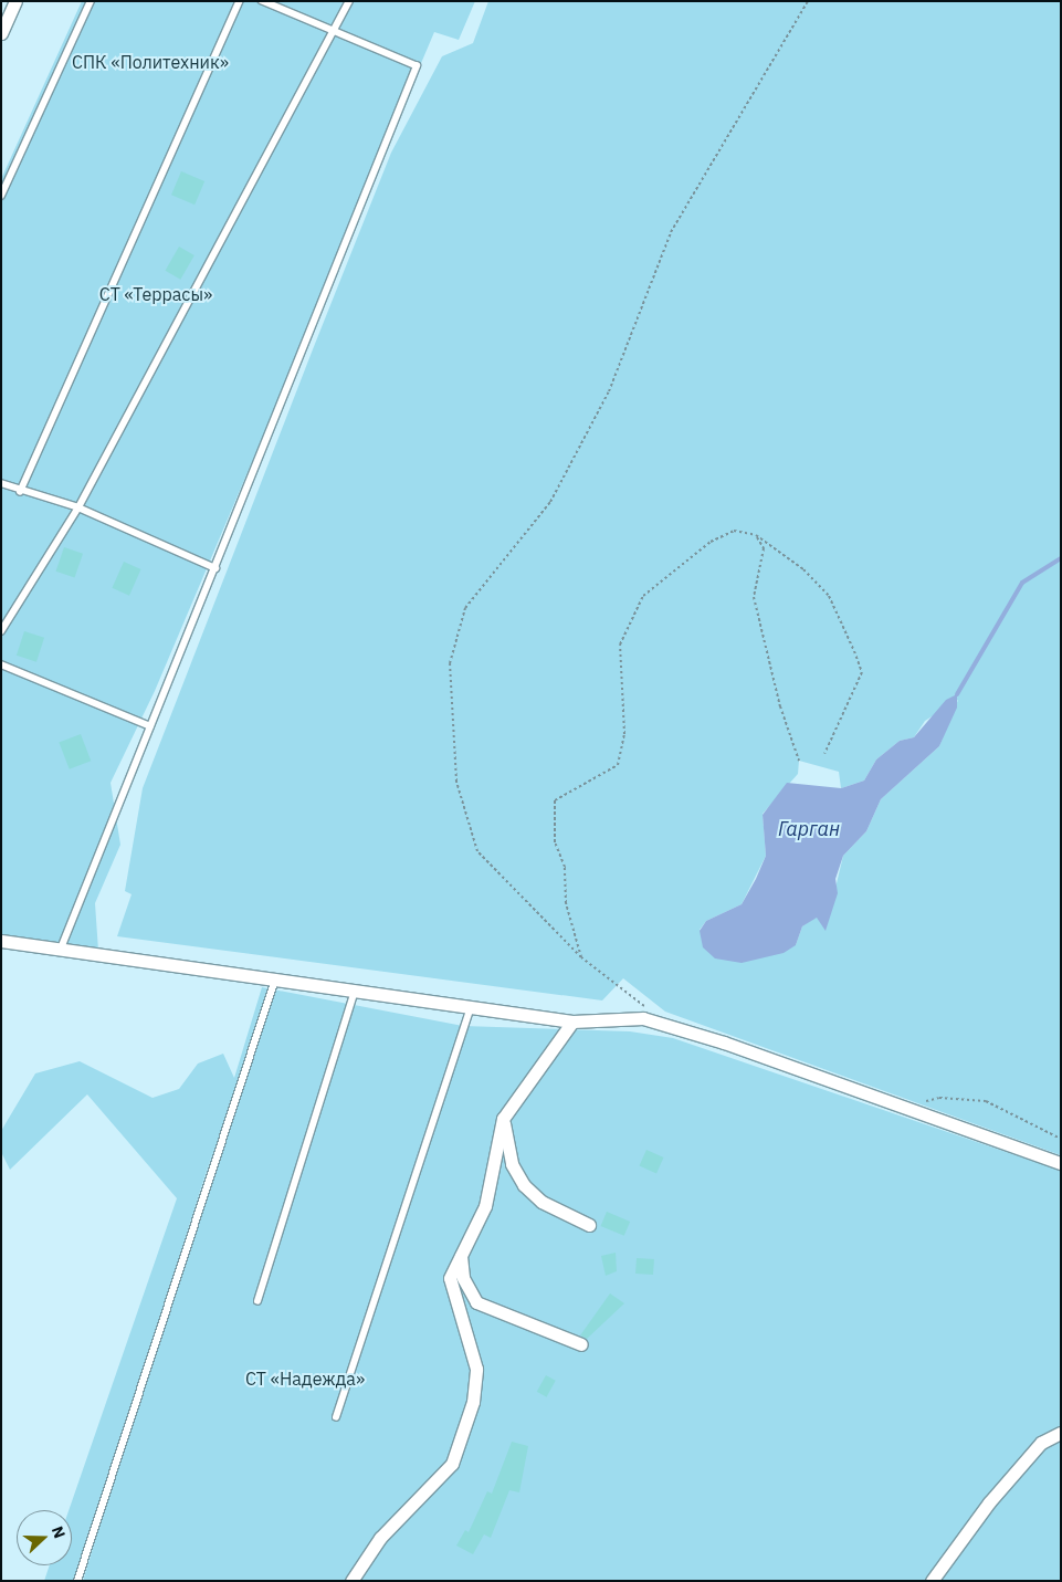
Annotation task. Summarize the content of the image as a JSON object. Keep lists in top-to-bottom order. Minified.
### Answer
{"water":["Гарган"],"parks":["СПК «Политехник»","СТ «Террасы»","СТ «Надежда»"],"north":"right"}
